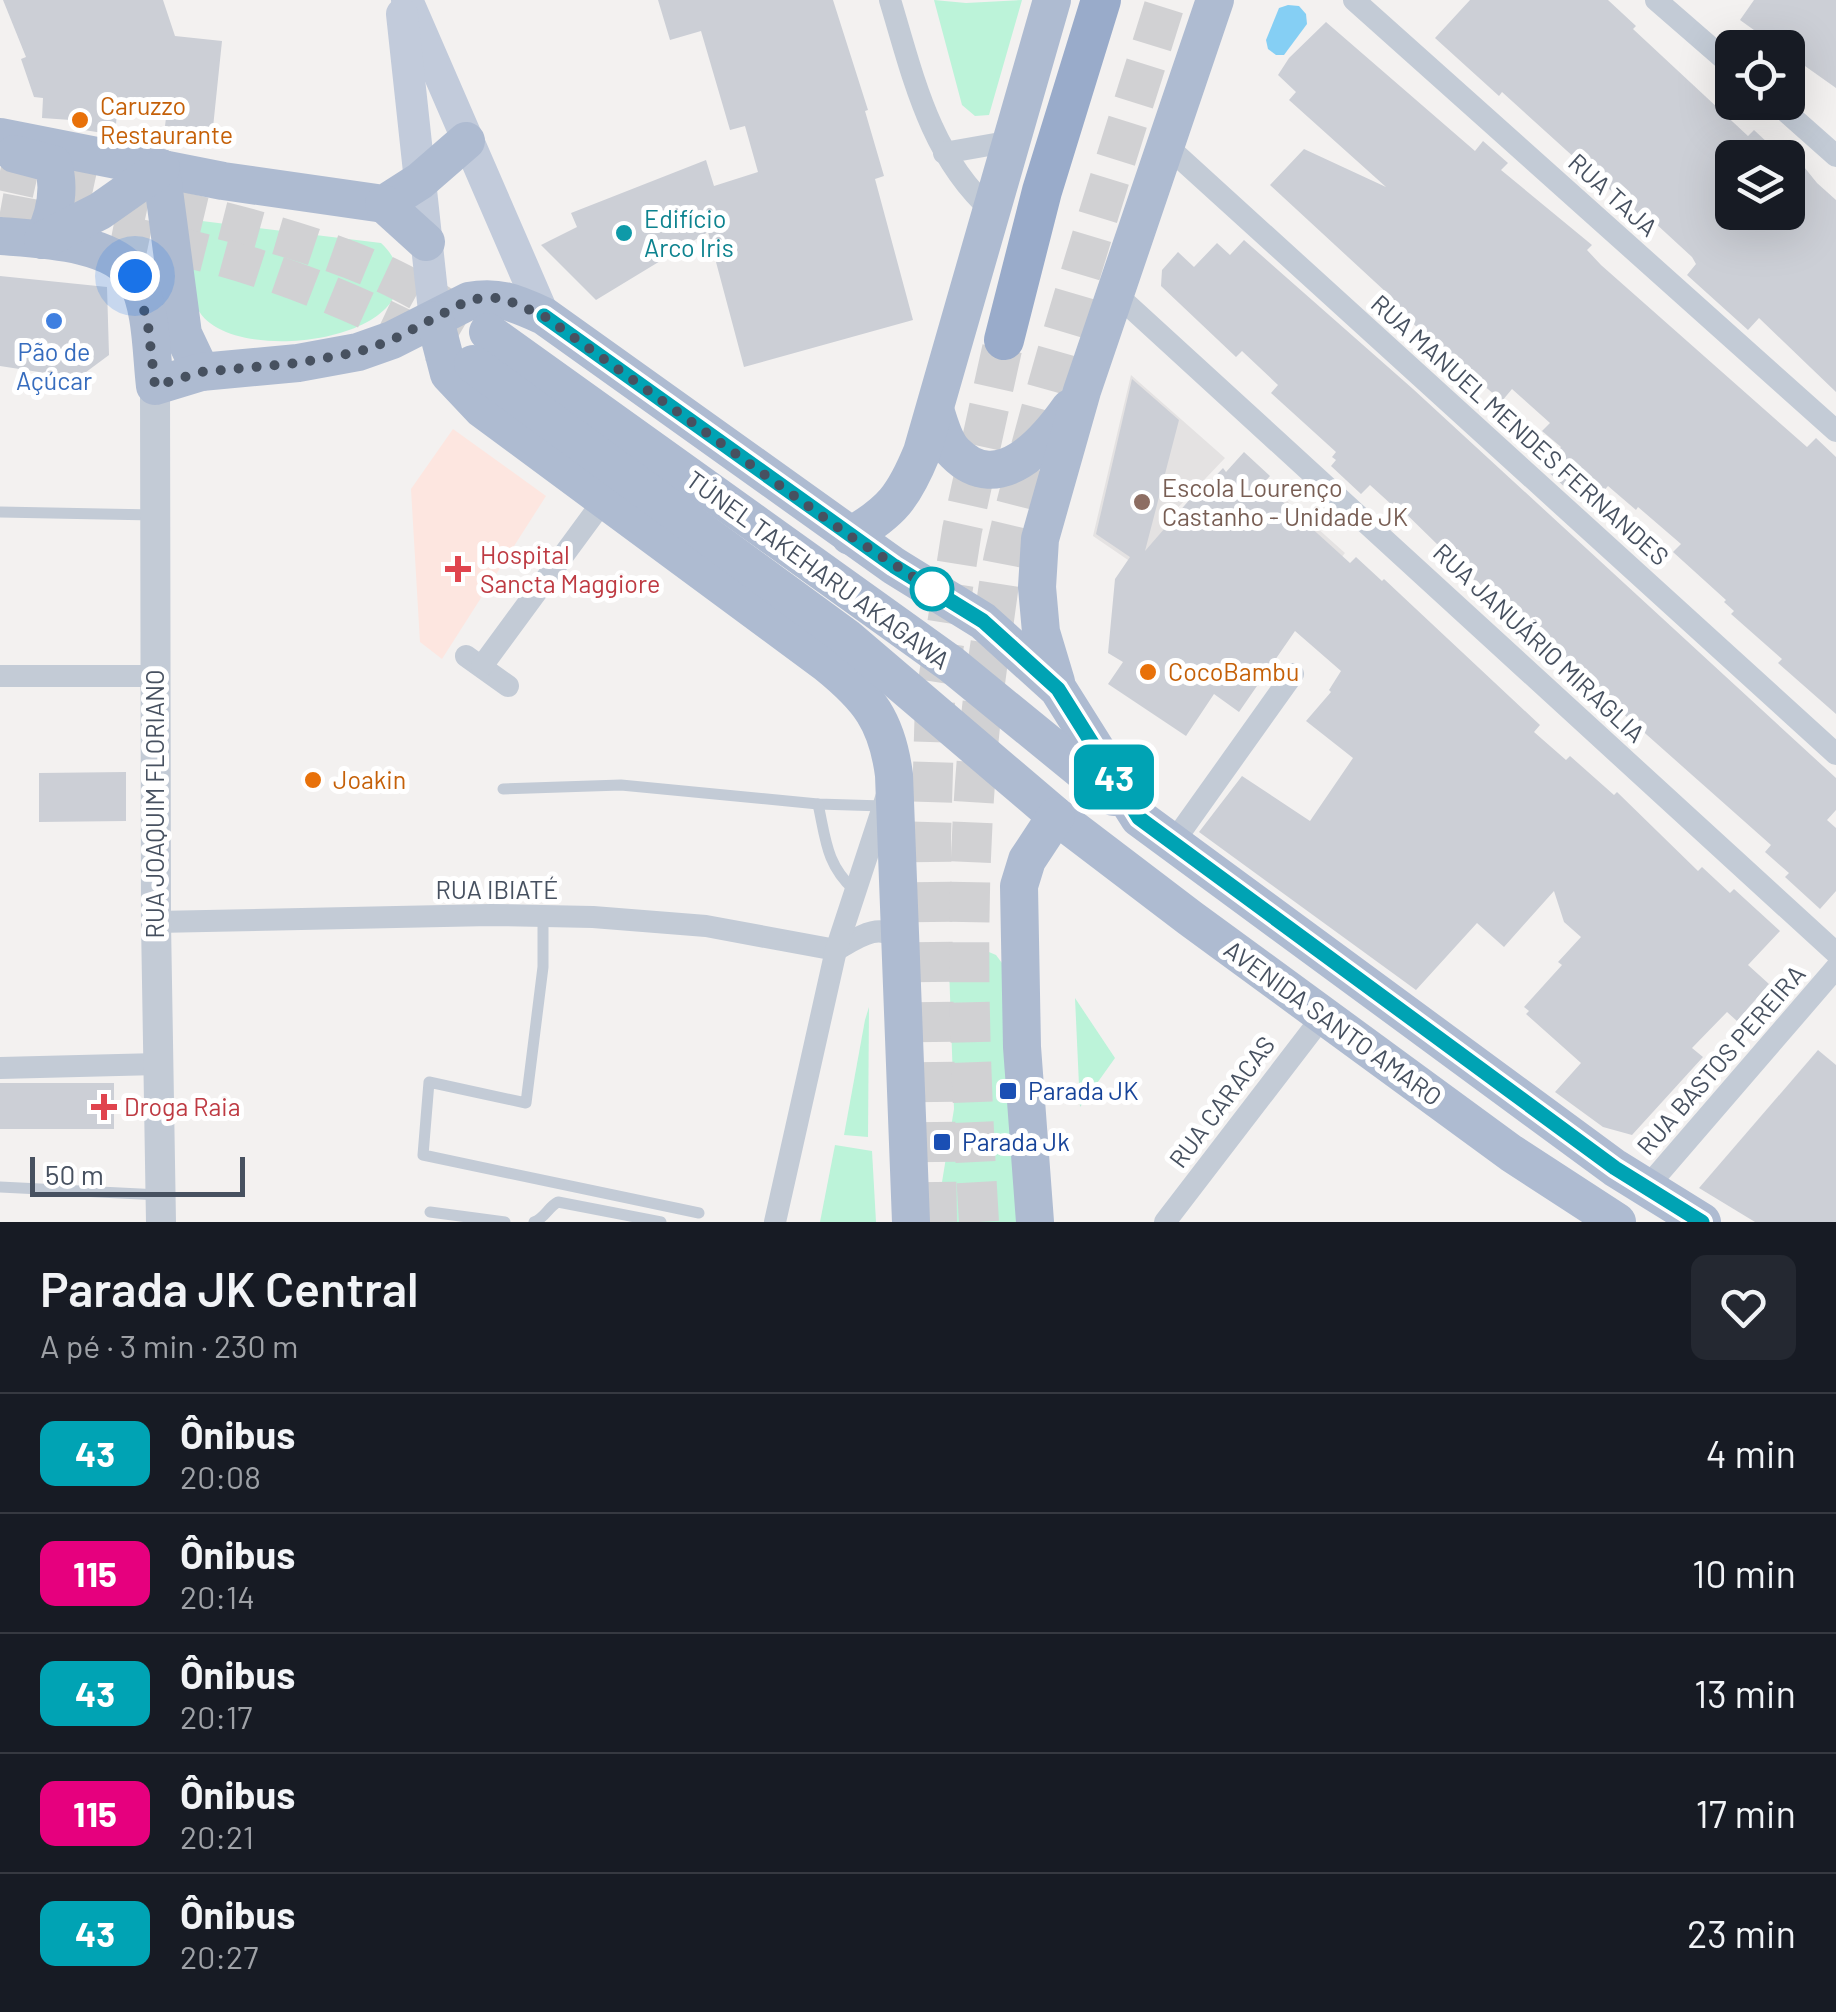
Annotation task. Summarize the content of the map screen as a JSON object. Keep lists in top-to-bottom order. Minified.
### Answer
{"streets":{"main road":["TÚNEL TAKEHARU AKAGAWA","AVENIDA SANTO AMARO"],"street":["RUA TAJA","RUA MANUEL MENDES FERNANDES","RUA JANUÁRIO MIRAGLIA","RUA JOAQUIM FLORIANO","RUA IBIATÉ","RUA BASTOS PEREIRA","RUA CARACAS"]},"crossings":[["TÚNEL TAKEHARU AKAGAWA","AVENIDA SANTO AMARO"],["RUA JOAQUIM FLORIANO","RUA IBIATÉ"],["RUA JOAQUIM FLORIANO","AVENIDA SANTO AMARO"],["AVENIDA SANTO AMARO","RUA BASTOS PEREIRA"],["AVENIDA SANTO AMARO","RUA CARACAS"]],"places":{"other":["Caruzzo Restaurante","Edifício Arco Iris","Pão de Açúcar","Escola Lourenço Castanho - Unidade JK","CocoBambu","Joakin"],"health":["Hospital Sancta Maggiore","Droga Raia"],"transit":["Parada JK","Parada Jk"]},"lines":["bus line 43"],"scale_bar":"50 m","page":{"on_map":"43","scale":"50 m","heading":["Parada JK Central","A pé · 3 min · 230 m"],"list":[{"mark":"43","name":"Ônibus","note":"20:08","value":"4 min"},{"mark":"115","name":"Ônibus","note":"20:14","value":"10 min"},{"mark":"43","name":"Ônibus","note":"20:17","value":"13 min"},{"mark":"115","name":"Ônibus","note":"20:21","value":"17 min"},{"mark":"43","name":"Ônibus","note":"20:27","value":"23 min"}]}}
